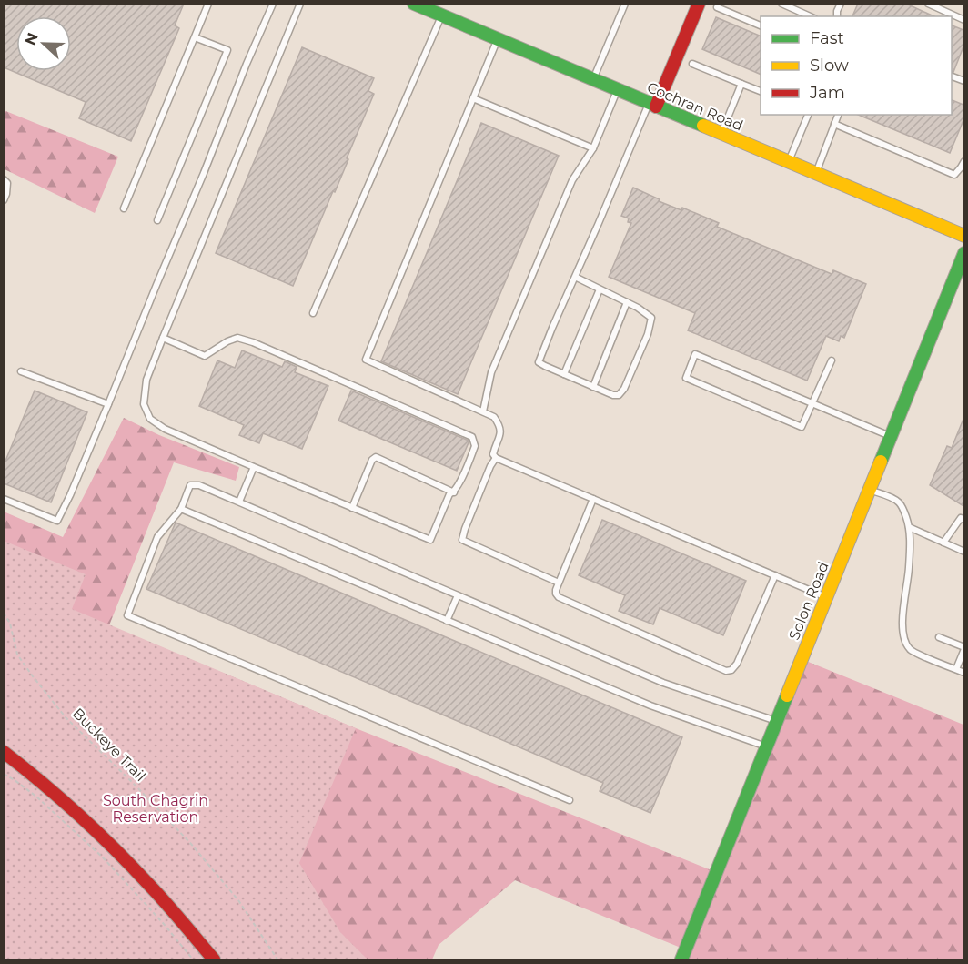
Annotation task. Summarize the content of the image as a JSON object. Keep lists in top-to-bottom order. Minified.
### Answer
{"streets":{"street":["Cochran Road","Solon Road"],"path":["Buckeye Trail"]},"parks":["South Chagrin Reservation"],"legend":["Fast","Slow","Jam"],"north":"left"}
